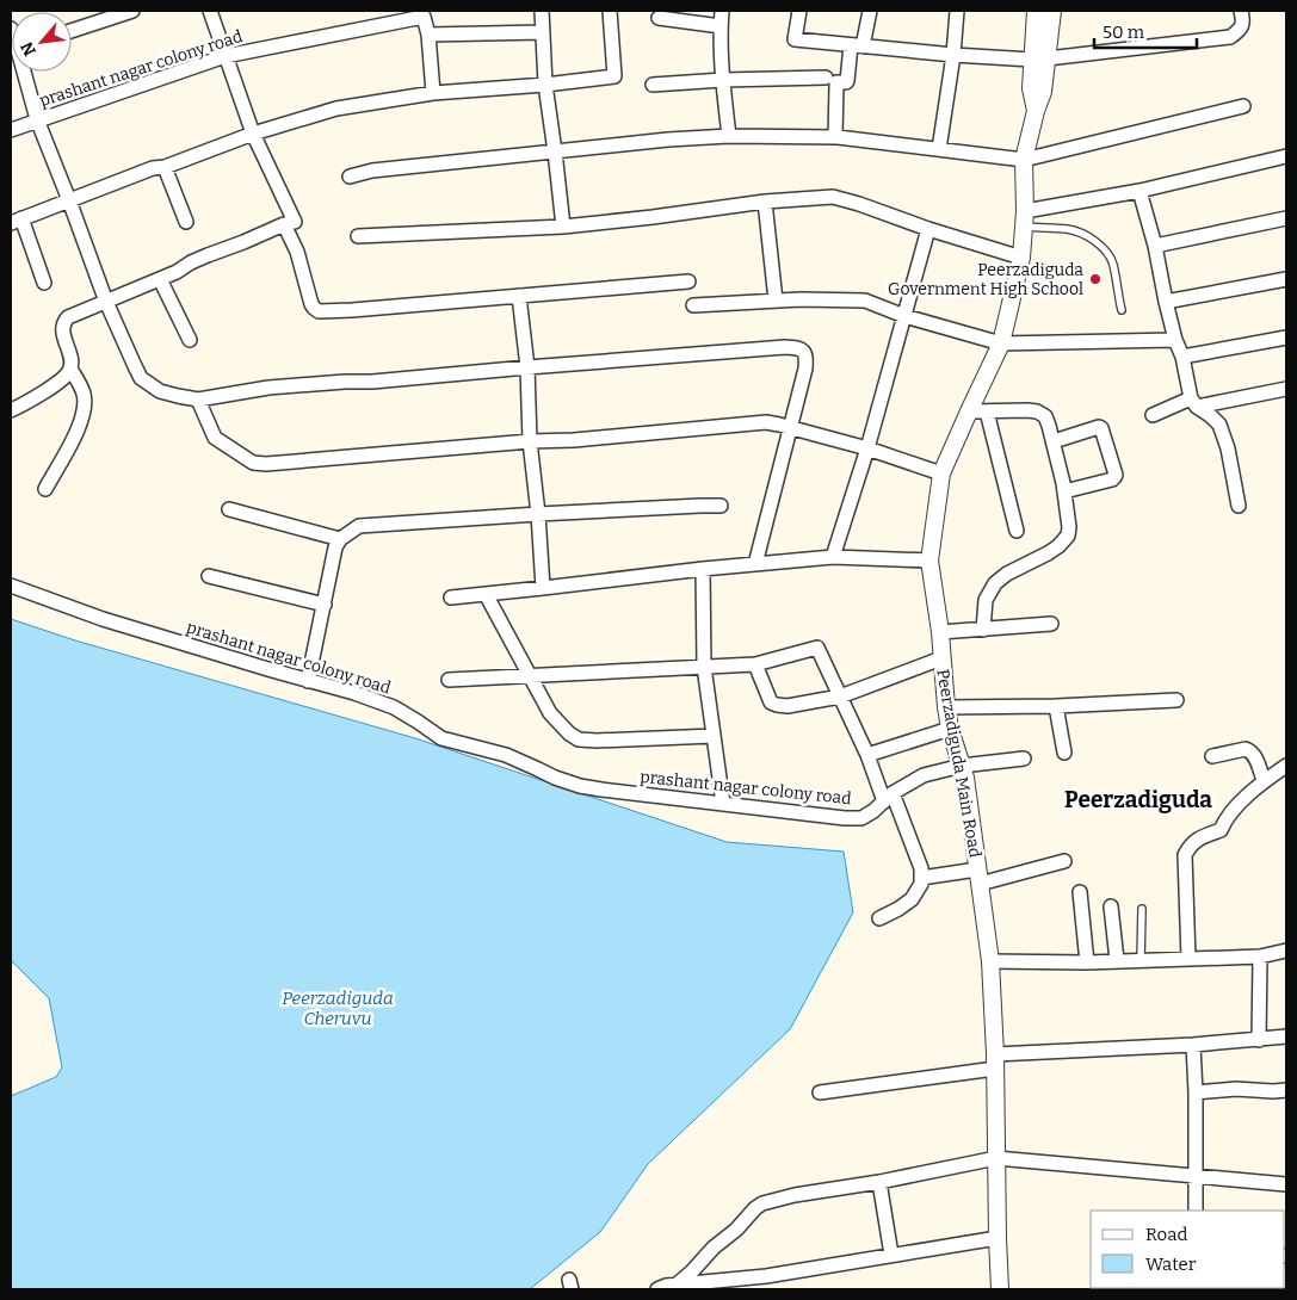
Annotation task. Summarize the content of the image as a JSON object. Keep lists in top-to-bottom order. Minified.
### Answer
{"streets":{"street":["prashant nagar colony road","Peerzadiguda Main Road"]},"crossings":[["prashant nagar colony road","Peerzadiguda Main Road"]],"districts":["Peerzadiguda"],"water":["Peerzadiguda Cheruvu"],"places":["Peerzadiguda Government High School"],"legend":["Road","Water"],"scale_bar":"50 m","north":"bottom left"}
